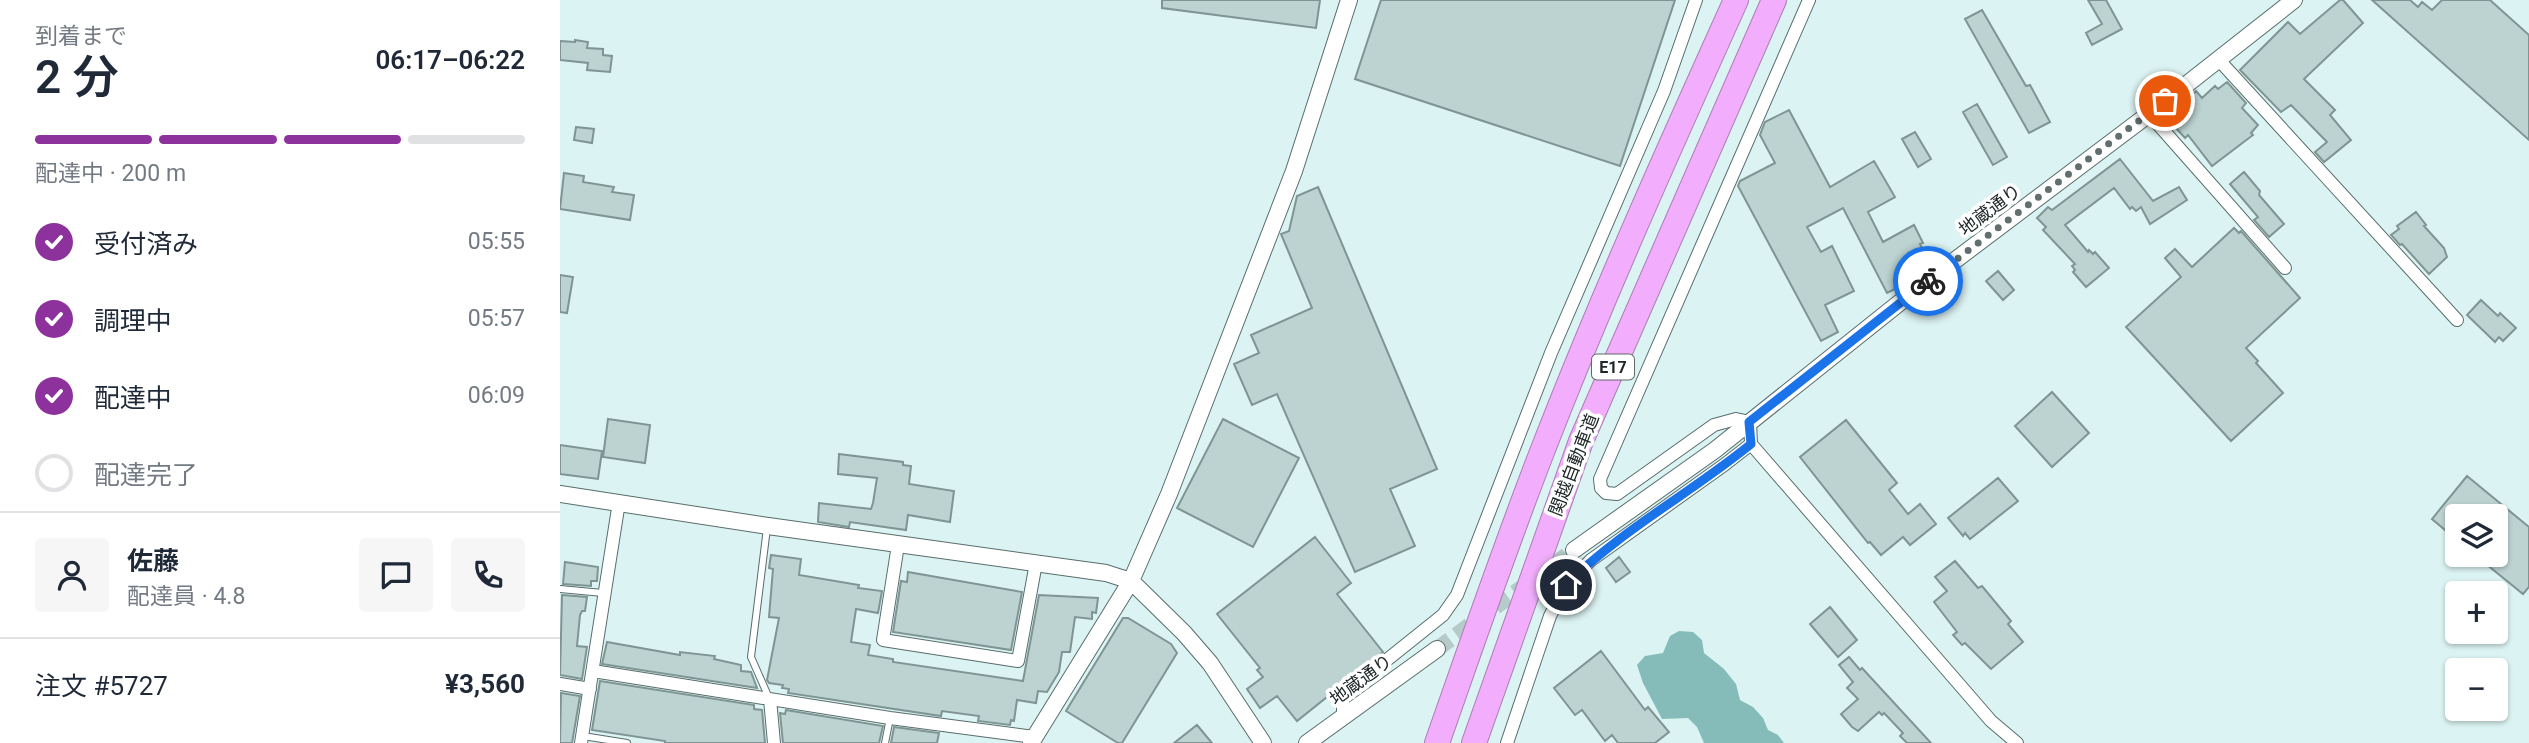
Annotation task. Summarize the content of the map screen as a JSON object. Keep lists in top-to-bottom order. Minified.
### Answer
{"streets":{"highway":["E17","関越自動車道"],"street":["地蔵通り"]},"page":{"heading":["2 分","到着まで","06:17–06:22"],"panel":["佐藤","配達員 · 4.8","注文 #5727","¥3,560"],"bar":"配達中 · 200 m","list":[["受付済み","05:55"],["調理中","05:57"],["配達中","06:09"],"配達完了"],"map_buttons":["+","−"]}}
